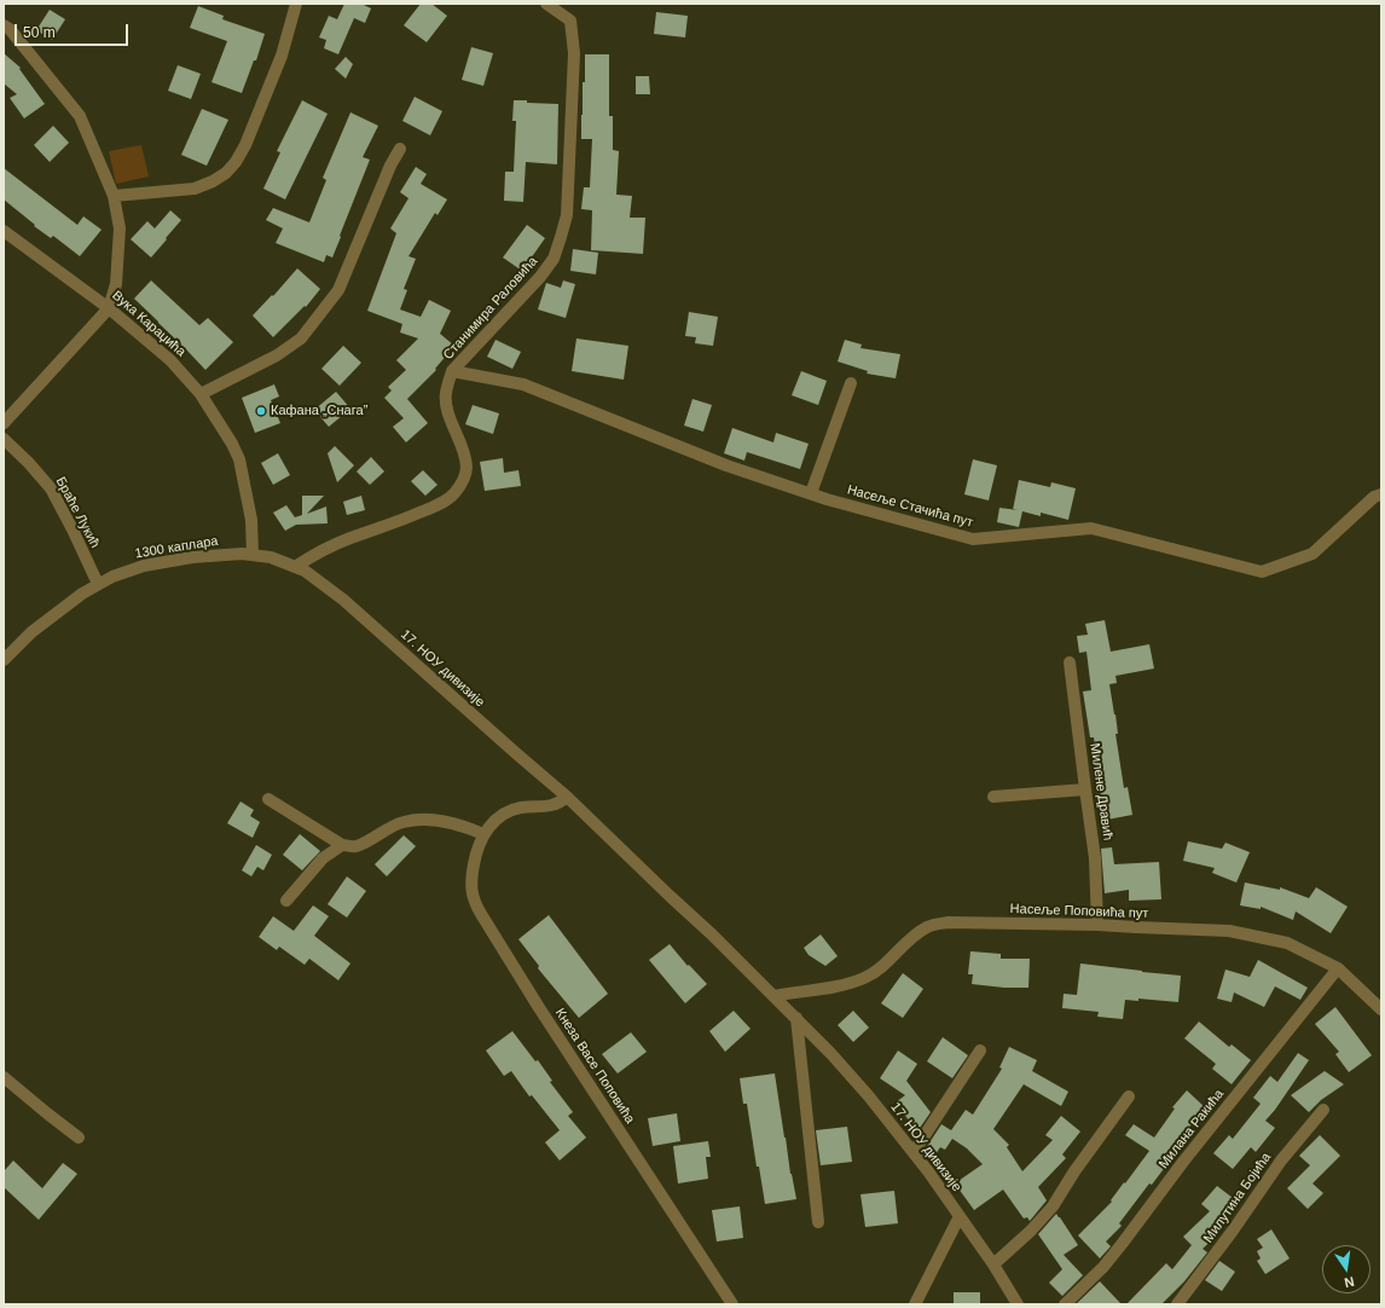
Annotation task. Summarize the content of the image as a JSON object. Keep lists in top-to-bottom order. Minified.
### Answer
{"streets":{"street":["Станимира Раловића","Вука Караџића","Насеље Стачића пут","Браће Лукић","1300 каплара","17. НОУ дивизије","Милене Дравић","Насеље Поповића пут","Кнеза Васе Поповића","Милана Ракића","Милутина Бојића"]},"crossings":[["Станимира Раловића","Насеље Стачића пут"],["Станимира Раловића","1300 каплара"],["Станимира Раловића","17. НОУ дивизије"],["Вука Караџића","1300 каплара"],["Браће Лукић","1300 каплара"],["1300 каплара","17. НОУ дивизије"],["17. НОУ дивизије","Насеље Поповића пут"],["Милене Дравић","Насеље Поповића пут"],["Насеље Поповића пут","Милана Ракића"]],"places":["Кафана „Снага”"],"scale_bar":"50 m","north":"bottom"}
